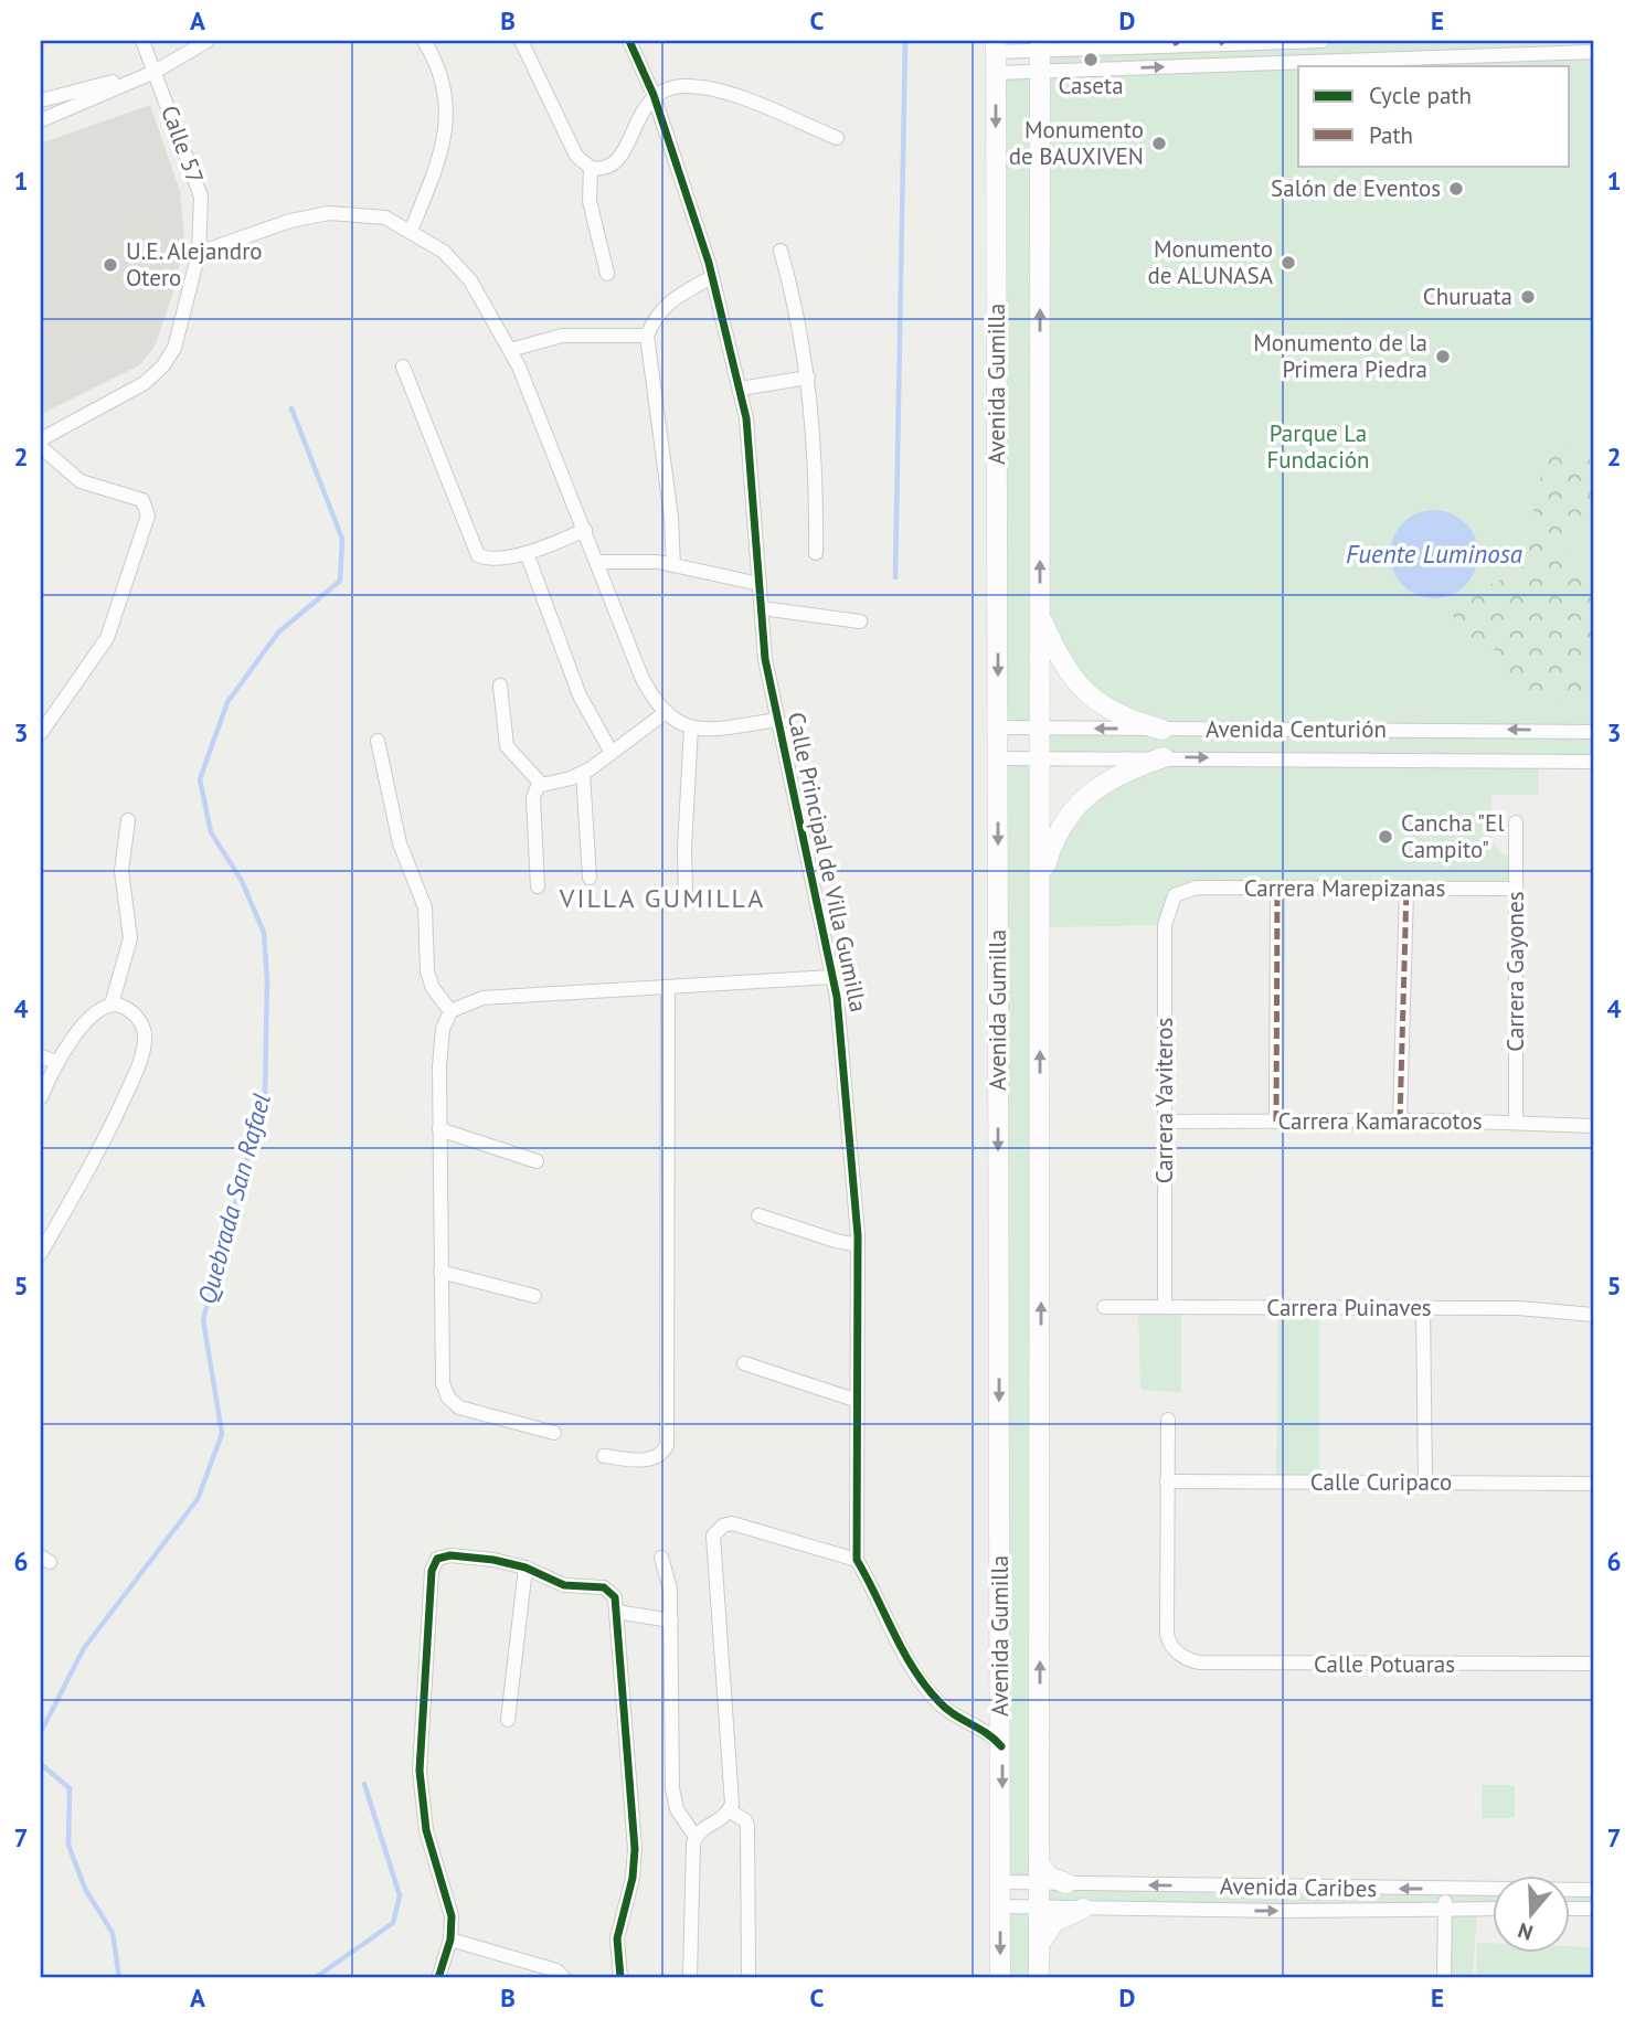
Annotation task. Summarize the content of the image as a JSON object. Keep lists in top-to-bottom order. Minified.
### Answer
{"streets":{"main road":["Avenida Gumilla"],"street":["Calle 57","Avenida Centurión","Calle Principal de Villa Gumilla","Carrera Marepizanas","Carrera Gayones","Carrera Yaviteros","Carrera Kamaracotos","Carrera Puinaves","Calle Curipaco","Calle Potuaras","Avenida Caribes"]},"crossings":[["Avenida Gumilla","Avenida Centurión"],["Avenida Gumilla","Calle Principal de Villa Gumilla"],["Avenida Gumilla","Avenida Caribes"],["Carrera Marepizanas","Carrera Gayones"],["Carrera Marepizanas","Carrera Yaviteros"],["Carrera Gayones","Carrera Kamaracotos"],["Carrera Yaviteros","Carrera Kamaracotos"],["Carrera Yaviteros","Carrera Puinaves"],["Calle Curipaco","Calle Potuaras"]],"districts":["VILLA GUMILLA"],"water":["Fuente Luminosa","Quebrada San Rafael"],"parks":["Parque La Fundación"],"places":["Caseta","Monumento de BAUXIVEN","Salón de Eventos","Monumento de ALUNASA","U.E. Alejandro Otero","Churuata","Monumento de la Primera Piedra","Cancha \"El Campito\""],"legend":["Cycle path","Path"],"north":"bottom","grid":{"columns":["A","B","C","D","E"],"rows":["1","2","3","4","5","6","7"]}}
